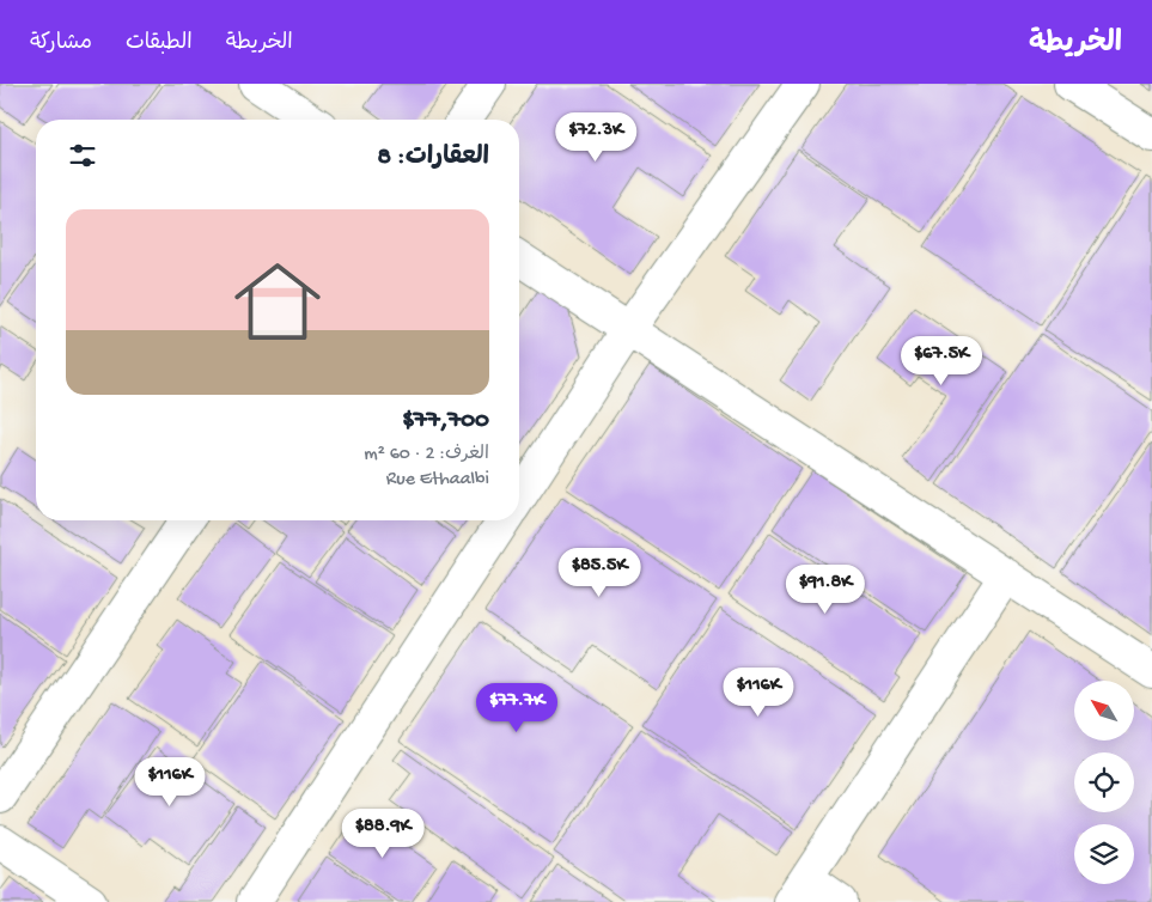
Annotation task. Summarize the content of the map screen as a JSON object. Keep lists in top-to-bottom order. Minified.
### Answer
{"north":"top left","page":{"header":"الخريطة","nav":["الخريطة","الطبقات","مشاركة"],"price":["$72.3K","$67.5K","$85.5K","$91.8K","$116K","$77.7K","$116K","$88.9K"],"heading":"العقارات: 8","list":[{"name":"$77,700","note":"الغرف: 2 · 60 m² · Rue Ethaalbi"}]}}
